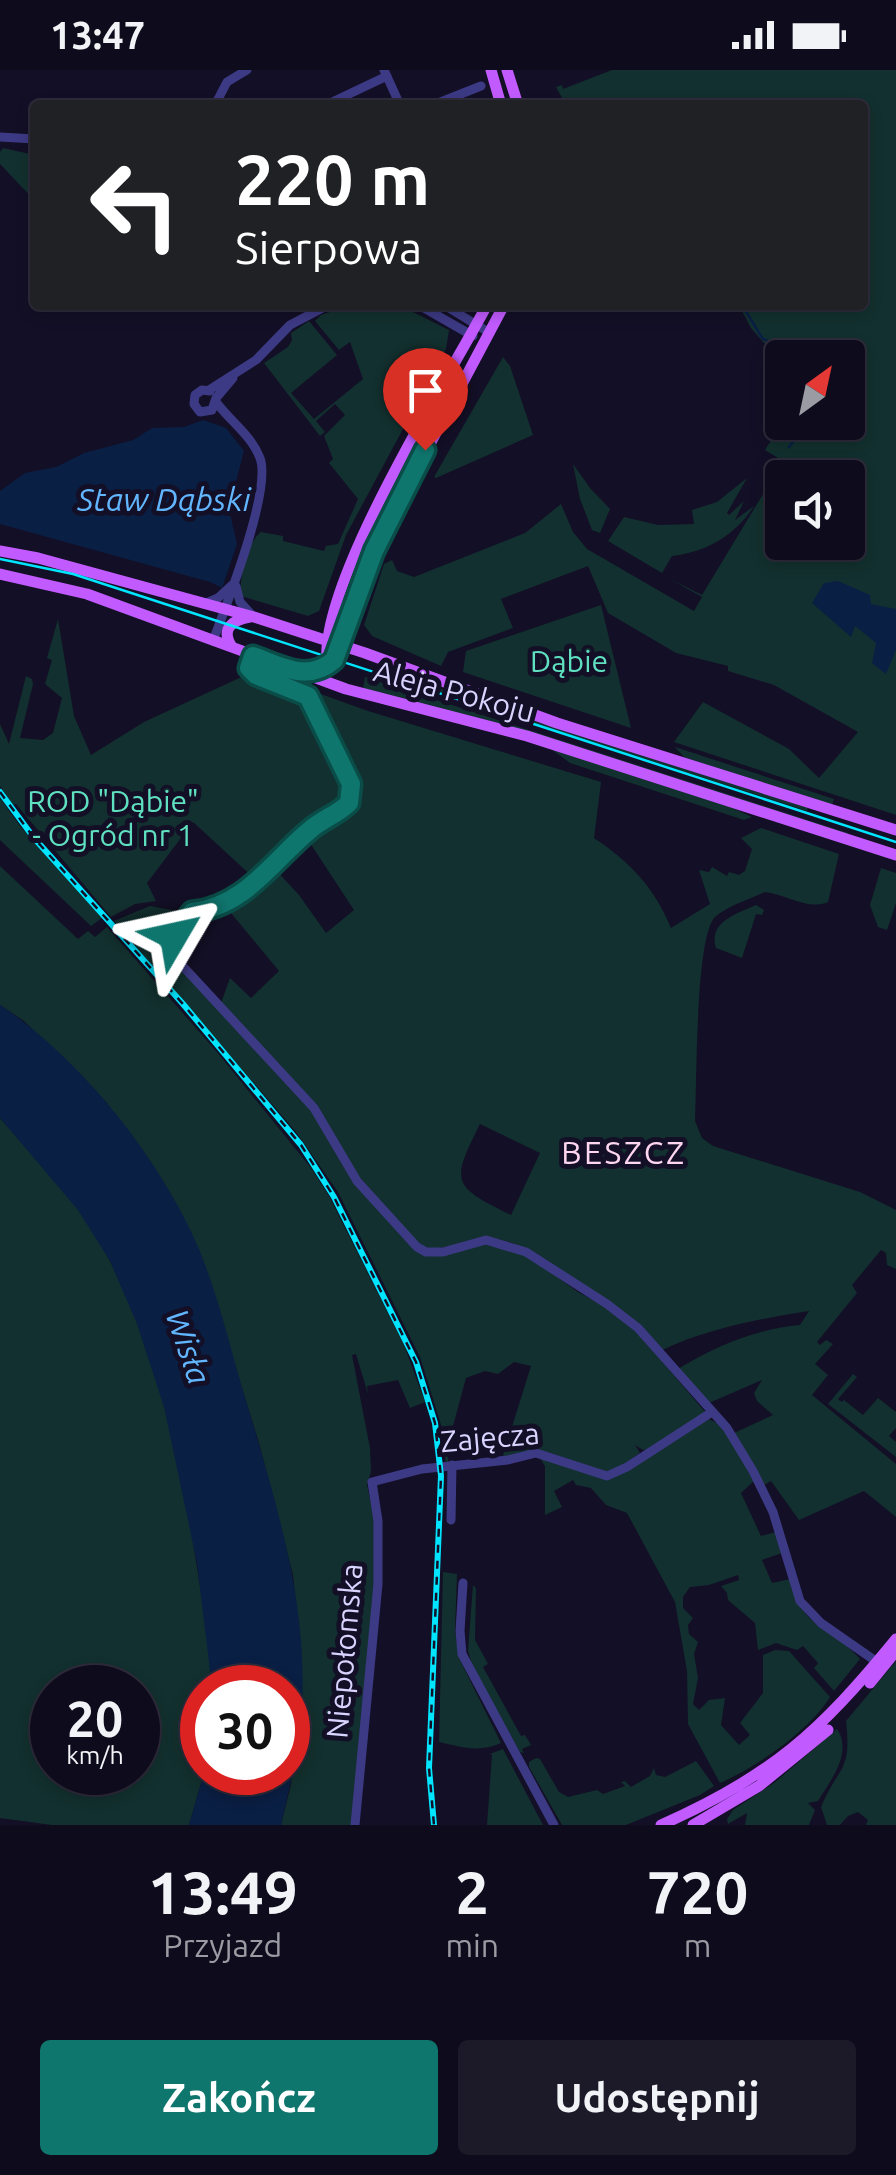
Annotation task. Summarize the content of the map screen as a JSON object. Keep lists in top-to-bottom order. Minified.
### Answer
{"streets":{"main road":["Aleja Pokoju"],"street":["Zajęcza","Niepołomska"]},"crossings":[["Zajęcza","Niepołomska"]],"districts":["BESZCZ"],"water":["Staw Dąbski","Wisła"],"parks":["Dąbie","ROD \"Dąbie\" - Ogród nr 1"],"north":"top right","page":{"status":"13:47","turn":["220 m","Sierpowa"],"speed":"20 km/h","limit":"30","eta":["13:49","Przyjazd","2","min","720","m"],"buttons":["Zakończ","Udostępnij"]}}
